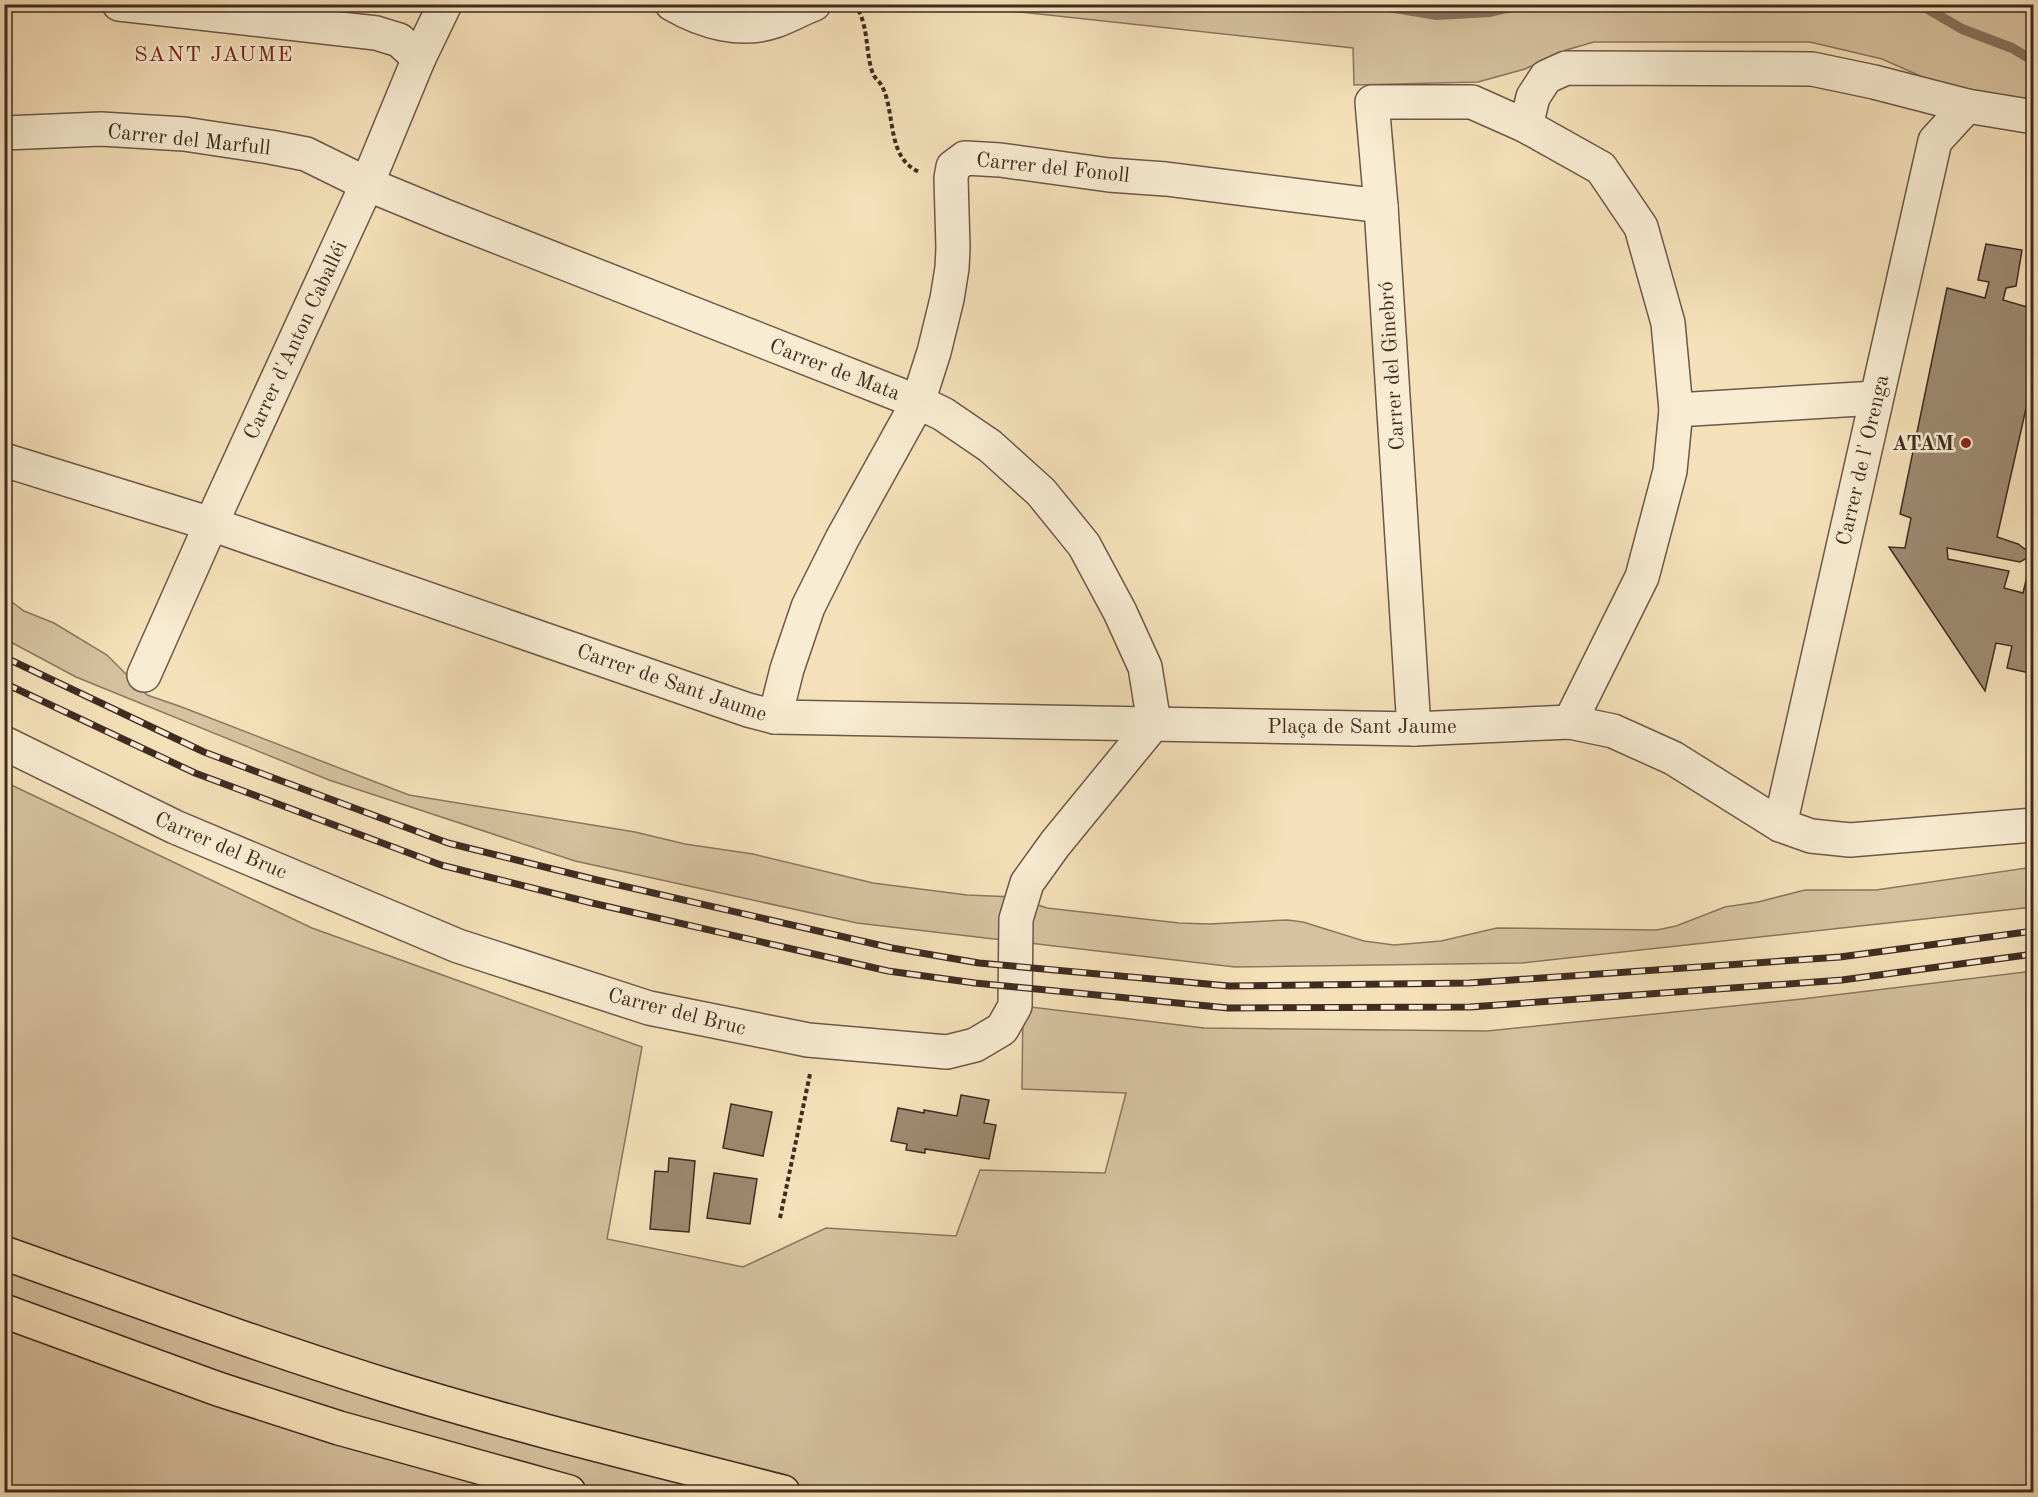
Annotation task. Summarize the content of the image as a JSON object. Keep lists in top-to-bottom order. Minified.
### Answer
{"streets":{"street":["Carrer del Marfull","Carrer del Fonoll","Carrer d'Anton Caballéi","Carrer del Ginebró","Carrer de Mata","Carrer de l' Orenga","Carrer de Sant Jaume","Plaça de Sant Jaume","Carrer del Bruc"]},"crossings":[["Carrer del Marfull","Carrer d'Anton Caballéi"],["Carrer del Marfull","Carrer de Mata"],["Carrer del Fonoll","Carrer del Ginebró"],["Carrer del Fonoll","Carrer de Mata"],["Carrer del Fonoll","Carrer de Sant Jaume"],["Carrer d'Anton Caballéi","Carrer de Mata"],["Carrer d'Anton Caballéi","Carrer de Sant Jaume"],["Carrer del Ginebró","Plaça de Sant Jaume"],["Carrer de Mata","Carrer de Sant Jaume"],["Carrer de Mata","Plaça de Sant Jaume"],["Carrer de Mata","Carrer del Bruc"],["Carrer de l' Orenga","Plaça de Sant Jaume"],["Carrer de Sant Jaume","Plaça de Sant Jaume"],["Carrer de Sant Jaume","Carrer del Bruc"],["Plaça de Sant Jaume","Carrer del Bruc"]],"districts":["SANT JAUME"],"places":["ATAM"]}
